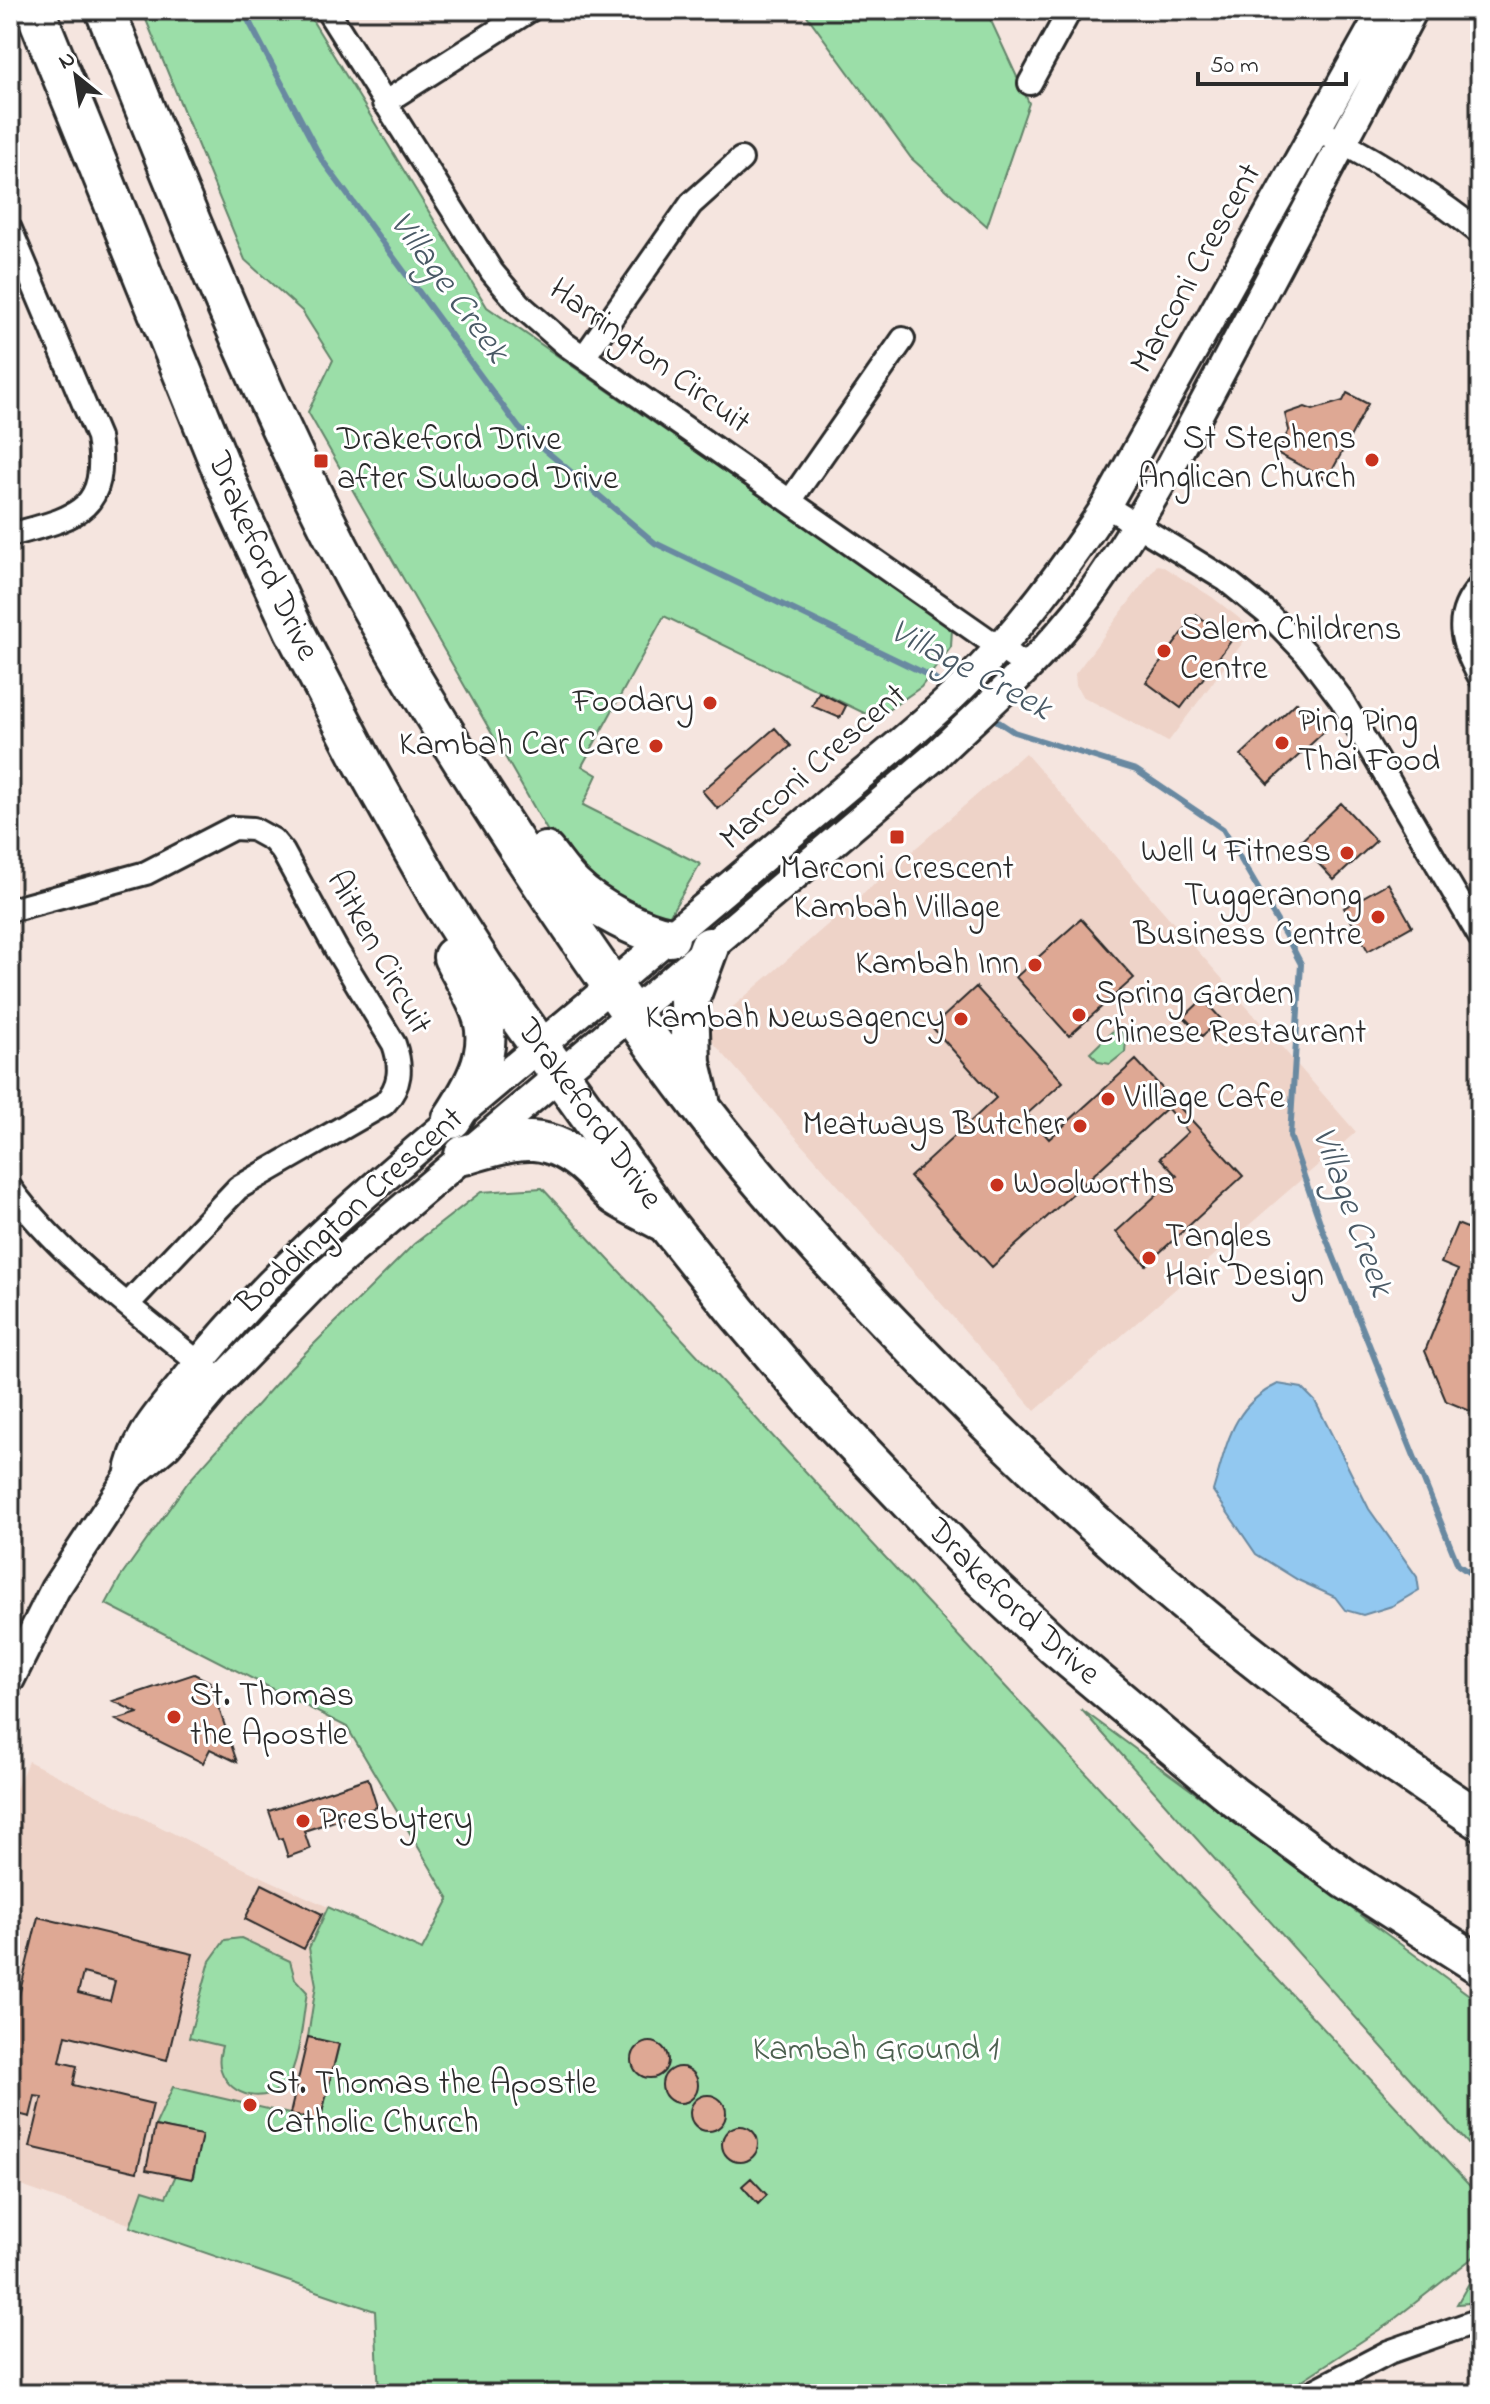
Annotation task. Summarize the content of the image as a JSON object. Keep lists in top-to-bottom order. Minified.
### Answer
{"streets":{"highway":["Drakeford Drive"],"street":["Marconi Crescent","Harrington Circuit","Aitken Circuit","Boddington Crescent"]},"crossings":[["Marconi Crescent","Harrington Circuit"],["Marconi Crescent","Drakeford Drive"],["Marconi Crescent","Boddington Crescent"],["Drakeford Drive","Boddington Crescent"]],"water":["Village Creek"],"parks":["Kambah Ground 1"],"places":{"other":["St Stephens Anglican Church","Salem Childrens Centre","Foodary","Ping Ping Thai Food","Kambah Car Care","Well 4 Fitness","Tuggeranong Business Centre","Kambah Inn","Spring Garden Chinese Restaurant","Kambah Newsagency","Village Cafe","Meatways Butcher","Woolworths","Tangles Hair Design","St. Thomas the Apostle","Presbytery","St. Thomas the Apostle Catholic Church"],"transit":["Drakeford Drive after Sulwood Drive","Marconi Crescent Kambah Village"]},"scale_bar":"50 m","north":"top left"}
